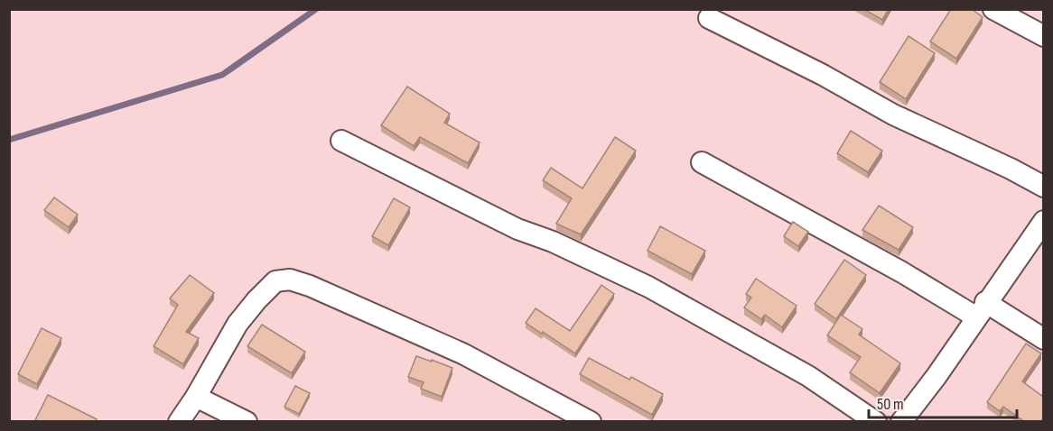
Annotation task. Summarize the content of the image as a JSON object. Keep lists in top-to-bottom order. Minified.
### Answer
{"scale_bar":"50 m"}
